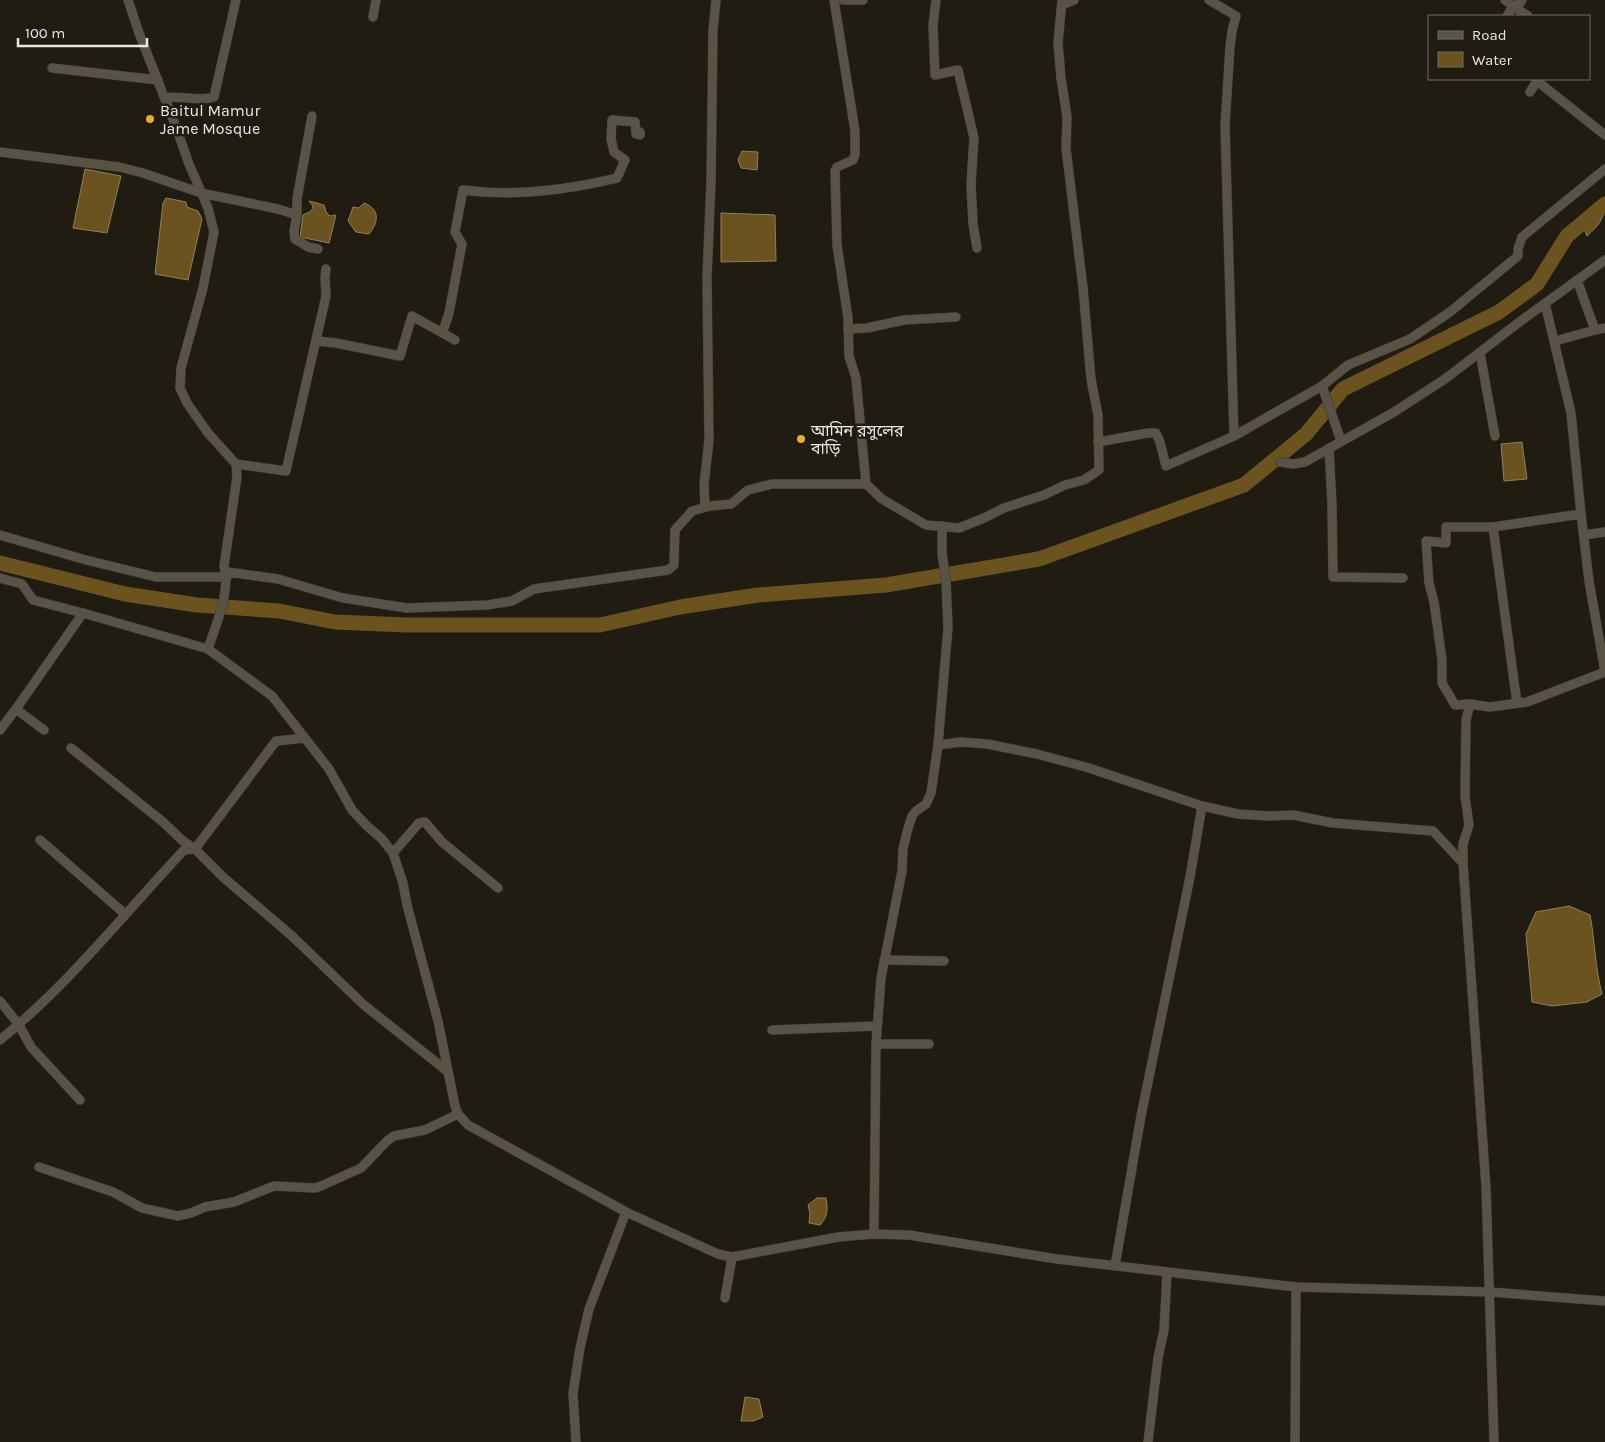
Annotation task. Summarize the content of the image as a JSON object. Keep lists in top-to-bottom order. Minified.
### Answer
{"places":["Baitul Mamur Jame Mosque","আমিন রসুলের বাড়ি"],"legend":["Road","Water"],"scale_bar":"100 m"}
